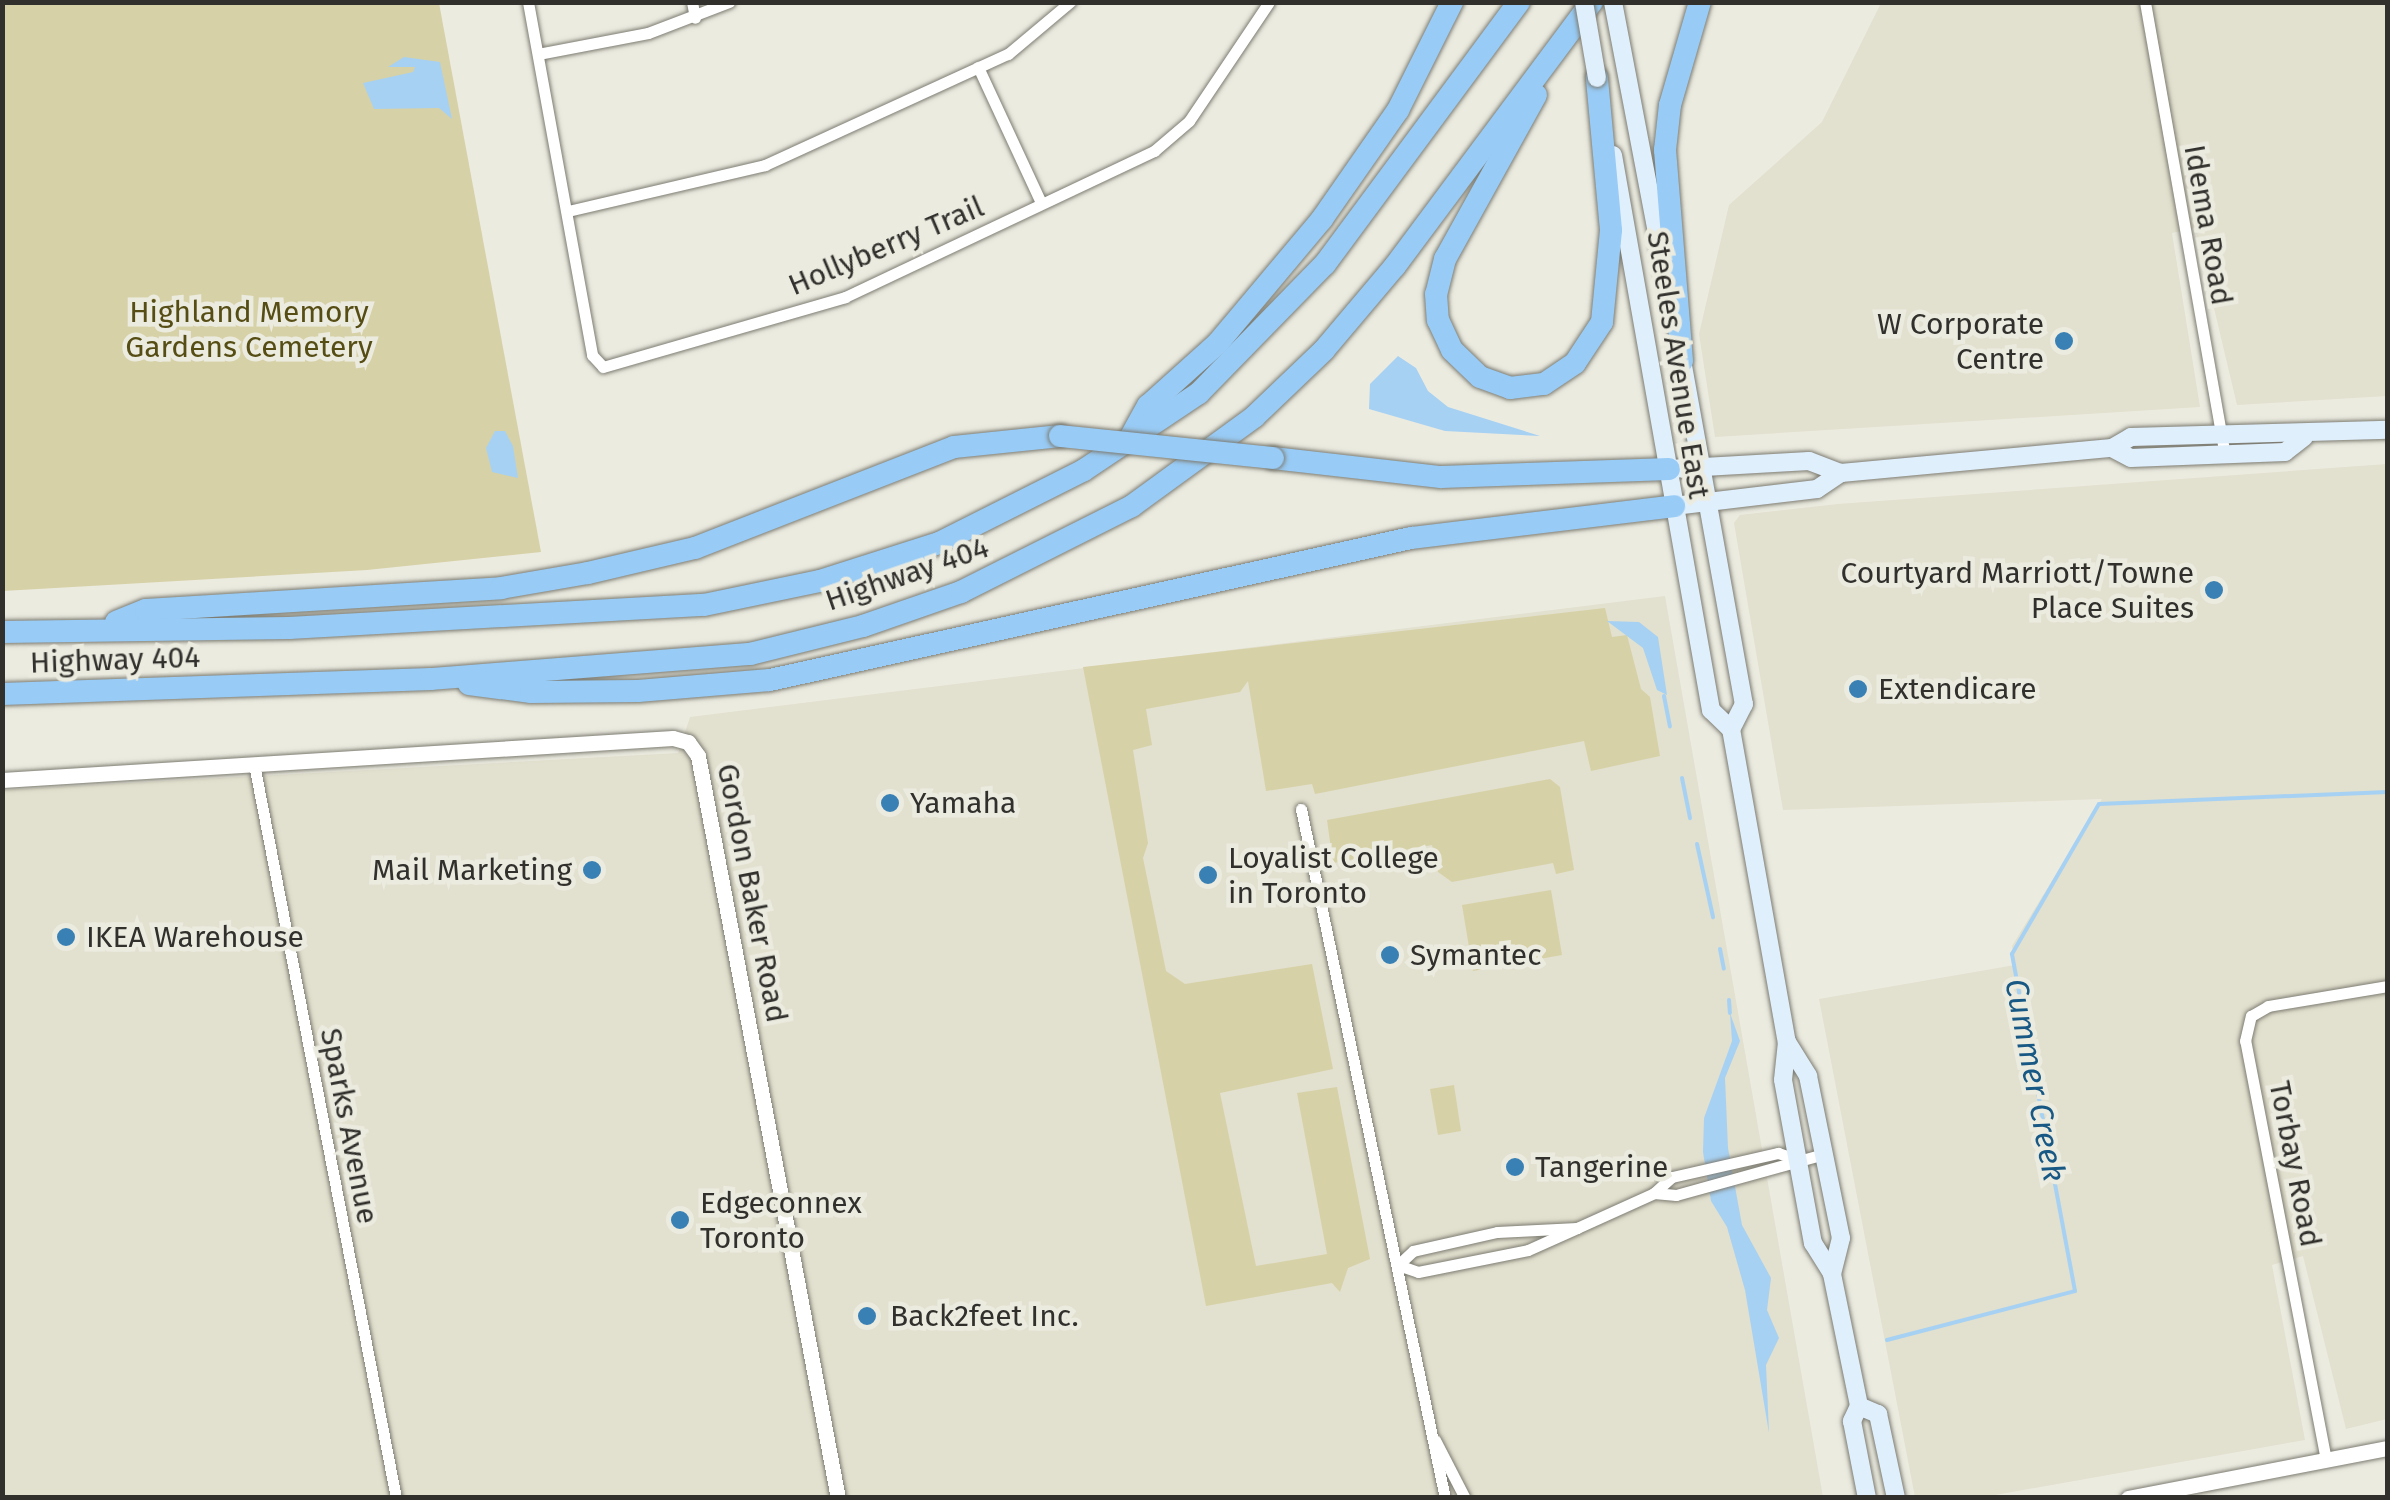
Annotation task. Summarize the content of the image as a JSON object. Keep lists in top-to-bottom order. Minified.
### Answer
{"streets":{"highway":["Highway 404"],"main road":["Steeles Avenue East"],"street":["Idema Road","Hollyberry Trail","Gordon Baker Road","Sparks Avenue","Torbay Road"]},"crossings":[["Gordon Baker Road","Sparks Avenue"]],"water":["Cummer Creek"],"parks":["Highland Memory Gardens Cemetery"],"places":["W Corporate Centre","Courtyard Marriott/Towne Place Suites","Extendicare","Yamaha","Mail Marketing","Loyalist College in Toronto","IKEA Warehouse","Symantec","Tangerine","Edgeconnex Toronto","Back2feet Inc."]}
